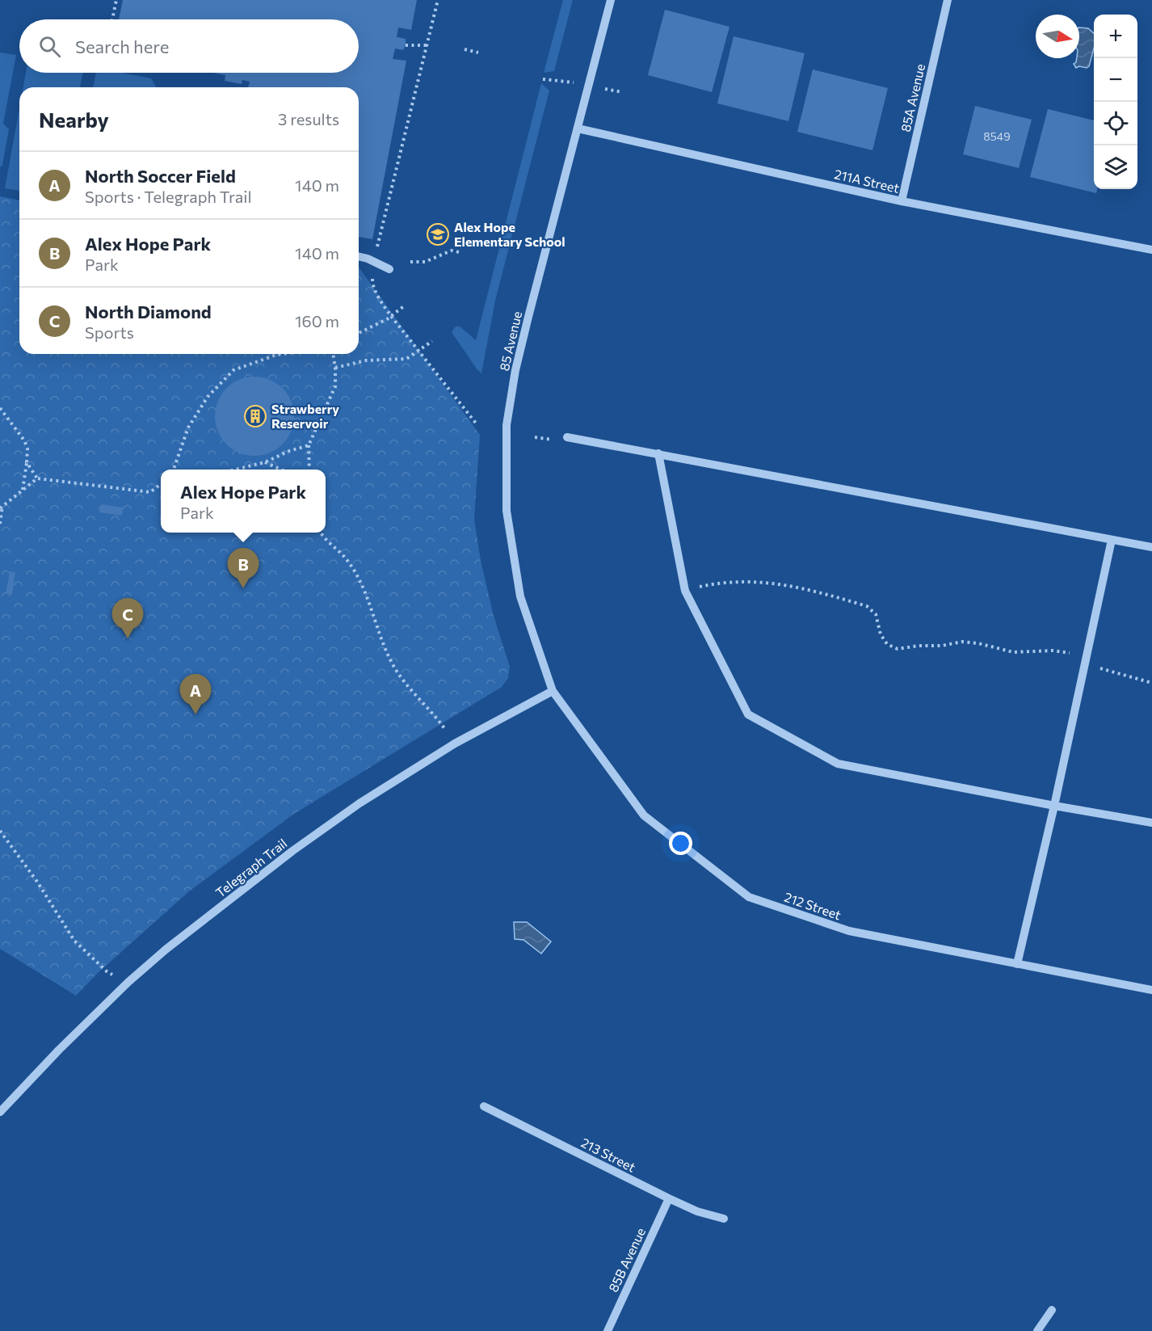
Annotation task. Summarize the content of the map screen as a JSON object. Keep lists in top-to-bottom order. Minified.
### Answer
{"streets":{"street":["85A Avenue","211A Street","85 Avenue","Telegraph Trail","212 Street","213 Street","85B Avenue"]},"crossings":[["85A Avenue","211A Street"],["211A Street","85 Avenue"],["85 Avenue","Telegraph Trail"],["85 Avenue","212 Street"],["Telegraph Trail","212 Street"],["213 Street","85B Avenue"]],"places":{"school or university":["Alex Hope Elementary School"],"building":["Strawberry Reservoir"]},"house_numbers":["8549"],"north":"right","page":{"map_buttons":["+","−"],"search":"Search here","heading":["Nearby","3 results"],"list":[{"mark":"A","name":"North Soccer Field","note":"Sports · Telegraph Trail","value":"140 m"},{"mark":"B","name":"Alex Hope Park","note":"Park","value":"140 m"},{"mark":"C","name":"North Diamond","note":"Sports","value":"160 m"}],"popup":["Alex Hope Park","Park"],"pins":["B","C","A"]}}
